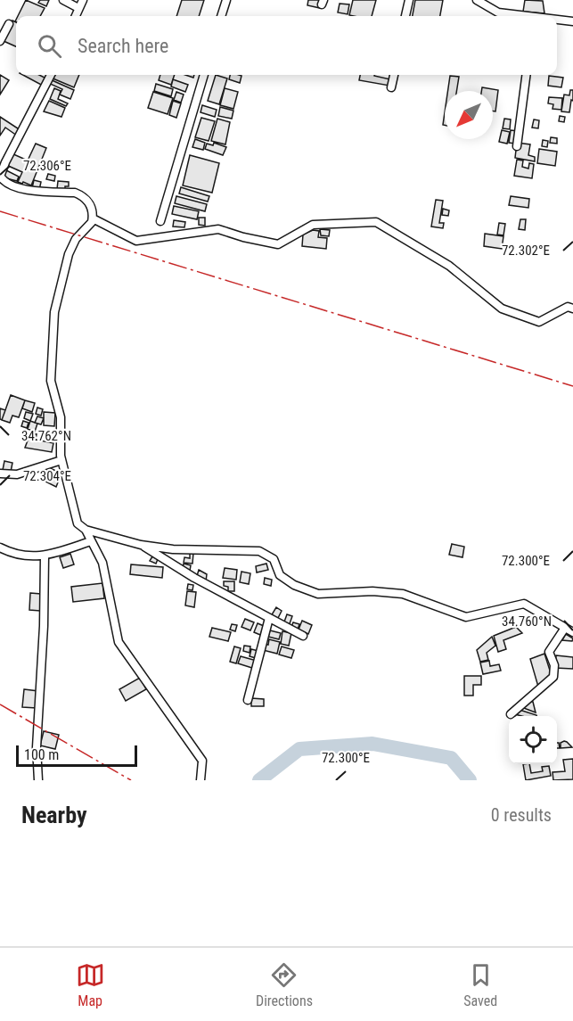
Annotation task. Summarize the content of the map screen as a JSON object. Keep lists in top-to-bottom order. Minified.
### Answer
{"scale_bar":"100 m","north":"bottom left","page":{"search":"Search here","scale":"100 m","heading":["Nearby","0 results"],"nav":["Map","Directions","Saved"]},"coordinates":["72.306°E","72.302°E","34.762°N","72.304°E","72.300°E","34.760°N"]}
